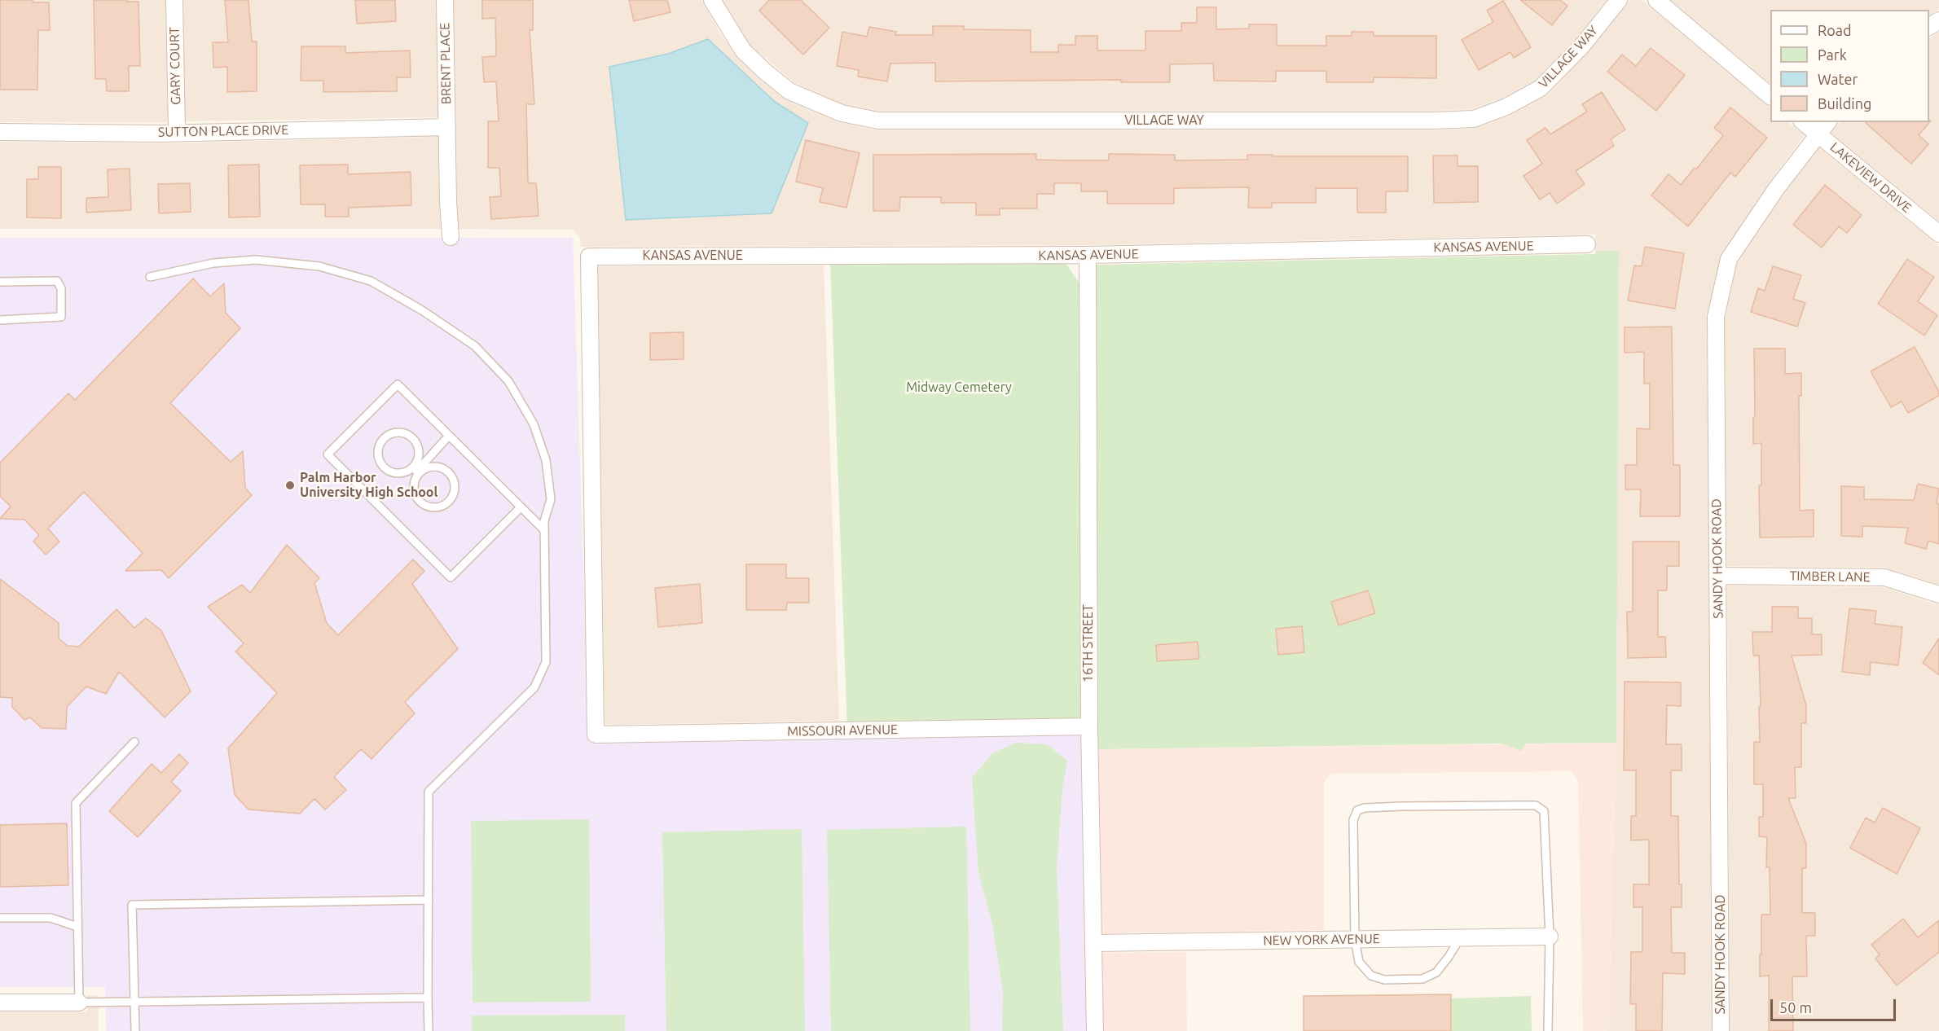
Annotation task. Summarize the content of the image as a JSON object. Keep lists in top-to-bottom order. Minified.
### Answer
{"streets":{"street":["VILLAGE WAY","BRENT PLACE","GARY COURT","SUTTON PLACE DRIVE","LAKEVIEW DRIVE","KANSAS AVENUE","SANDY HOOK ROAD","TIMBER LANE","16TH STREET","MISSOURI AVENUE","NEW YORK AVENUE"]},"crossings":[["BRENT PLACE","SUTTON PLACE DRIVE"],["GARY COURT","SUTTON PLACE DRIVE"],["LAKEVIEW DRIVE","SANDY HOOK ROAD"],["KANSAS AVENUE","16TH STREET"],["KANSAS AVENUE","MISSOURI AVENUE"],["SANDY HOOK ROAD","TIMBER LANE"],["16TH STREET","MISSOURI AVENUE"],["16TH STREET","NEW YORK AVENUE"]],"parks":["Midway Cemetery"],"places":["Palm Harbor University High School"],"legend":["Road","Park","Water","Building"],"scale_bar":"50 m"}
